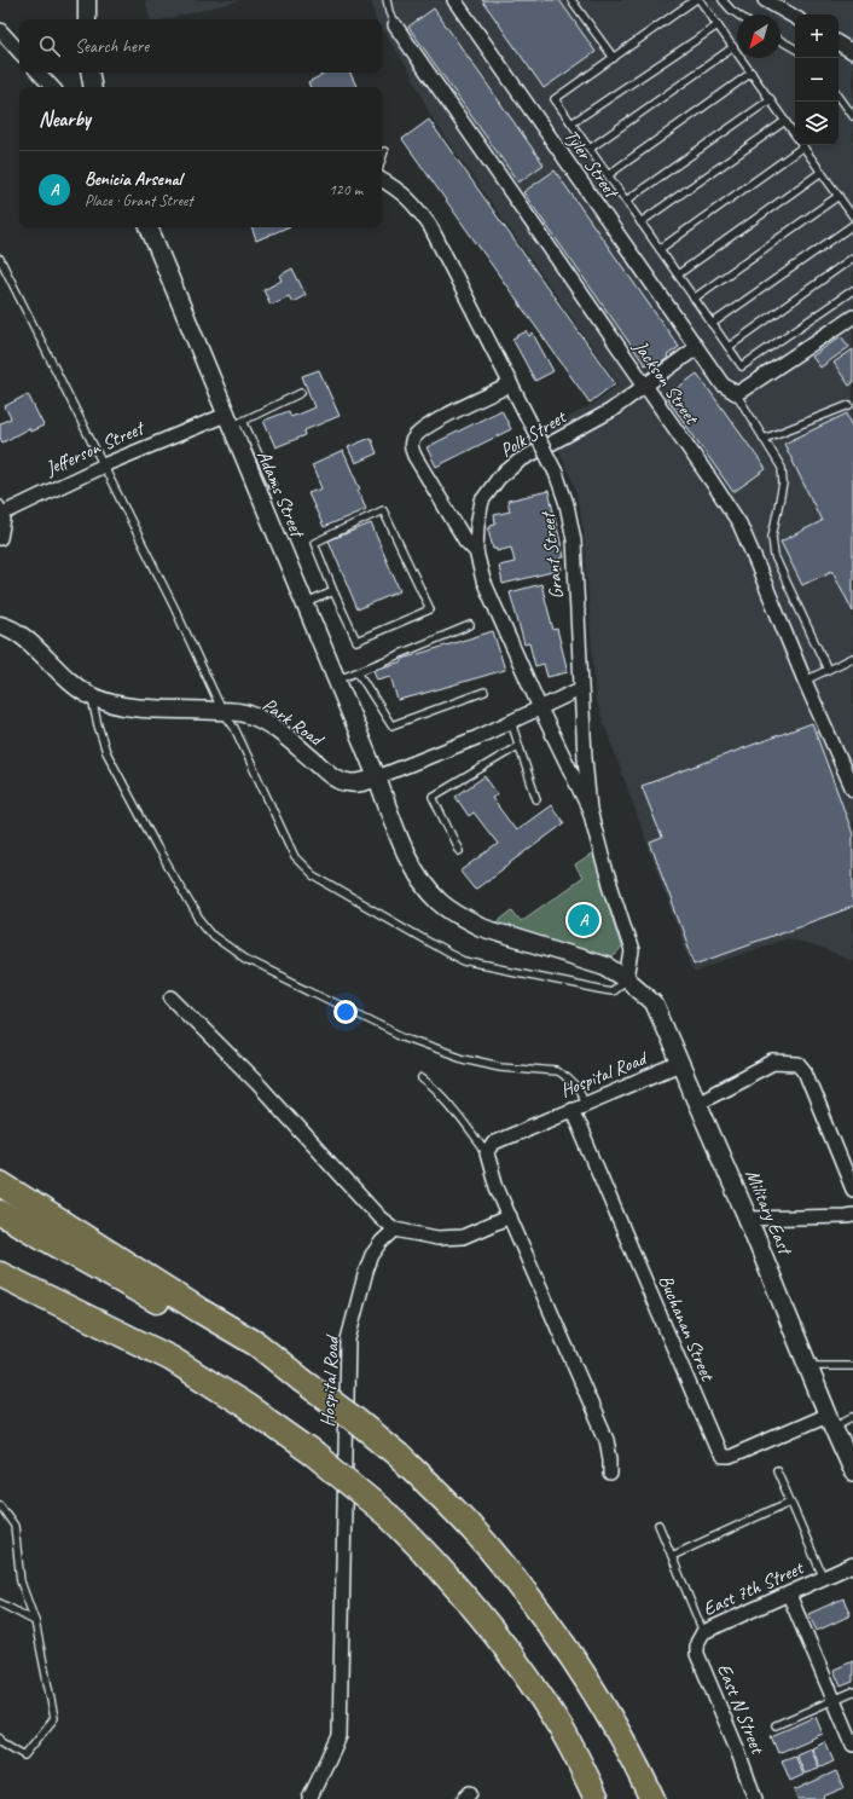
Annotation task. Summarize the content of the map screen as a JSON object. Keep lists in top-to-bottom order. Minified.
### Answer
{"streets":{"main road":["Military East"],"street":["Tyler Street","Jackson Street","Polk Street","Jefferson Street","Adams Street","Grant Street","Park Road","Hospital Road","Buchanan Street","East 7th Street","East N Street"]},"crossings":[["Tyler Street","Polk Street"],["Jackson Street","Polk Street"],["Polk Street","Grant Street"],["Polk Street","Park Road"],["Jefferson Street","Adams Street"],["Adams Street","Park Road"],["Grant Street","Park Road"],["Grant Street","Military East"],["Hospital Road","Military East"],["Hospital Road","Buchanan Street"],["Military East","Buchanan Street"],["East 7th Street","East N Street"]],"north":"bottom left","page":{"map_buttons":["+","−"],"search":"Search here","heading":"Nearby","list":[{"mark":"A","name":"Benicia Arsenal","note":"Place · Grant Street","value":"120 m"}],"pins":"A"}}
